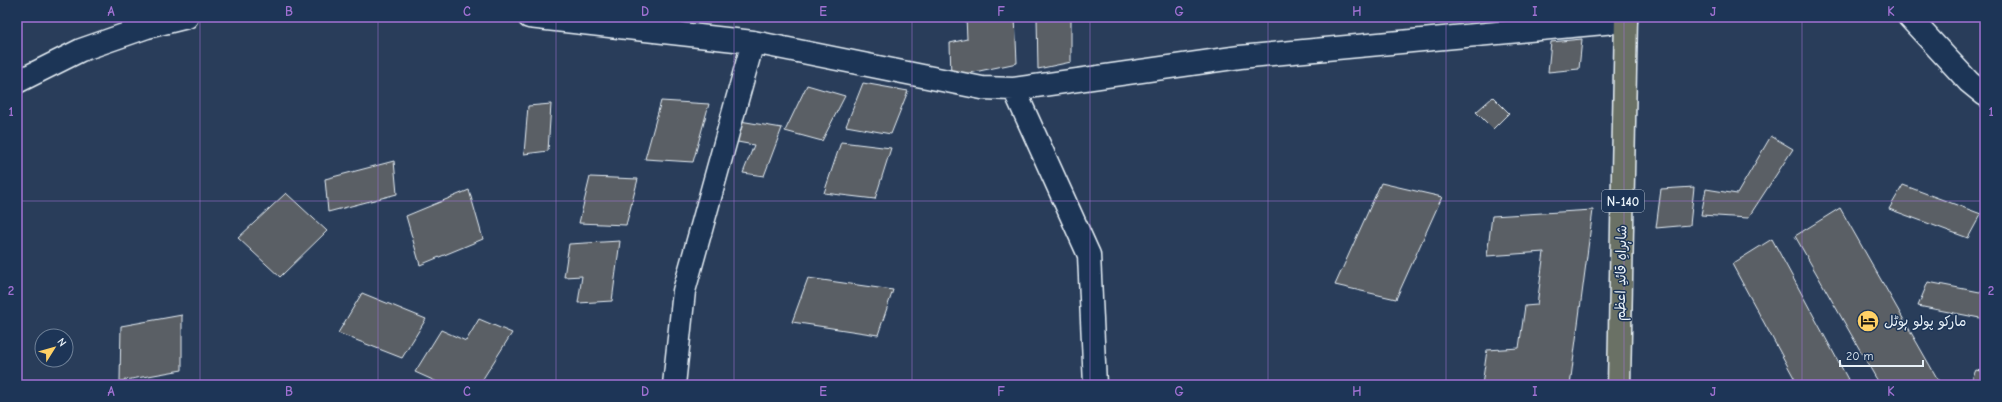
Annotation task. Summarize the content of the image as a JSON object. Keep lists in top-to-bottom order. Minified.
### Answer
{"streets":{"highway":["N-140","شاہراہِ قائدِ اعظم"]},"places":{"hotel":["مارکو پولو ہوٹل"]},"scale_bar":"20 m","north":"top right","grid":{"columns":["A","B","C","D","E","F","G","H","I","J","K"],"rows":["1","2"]}}
